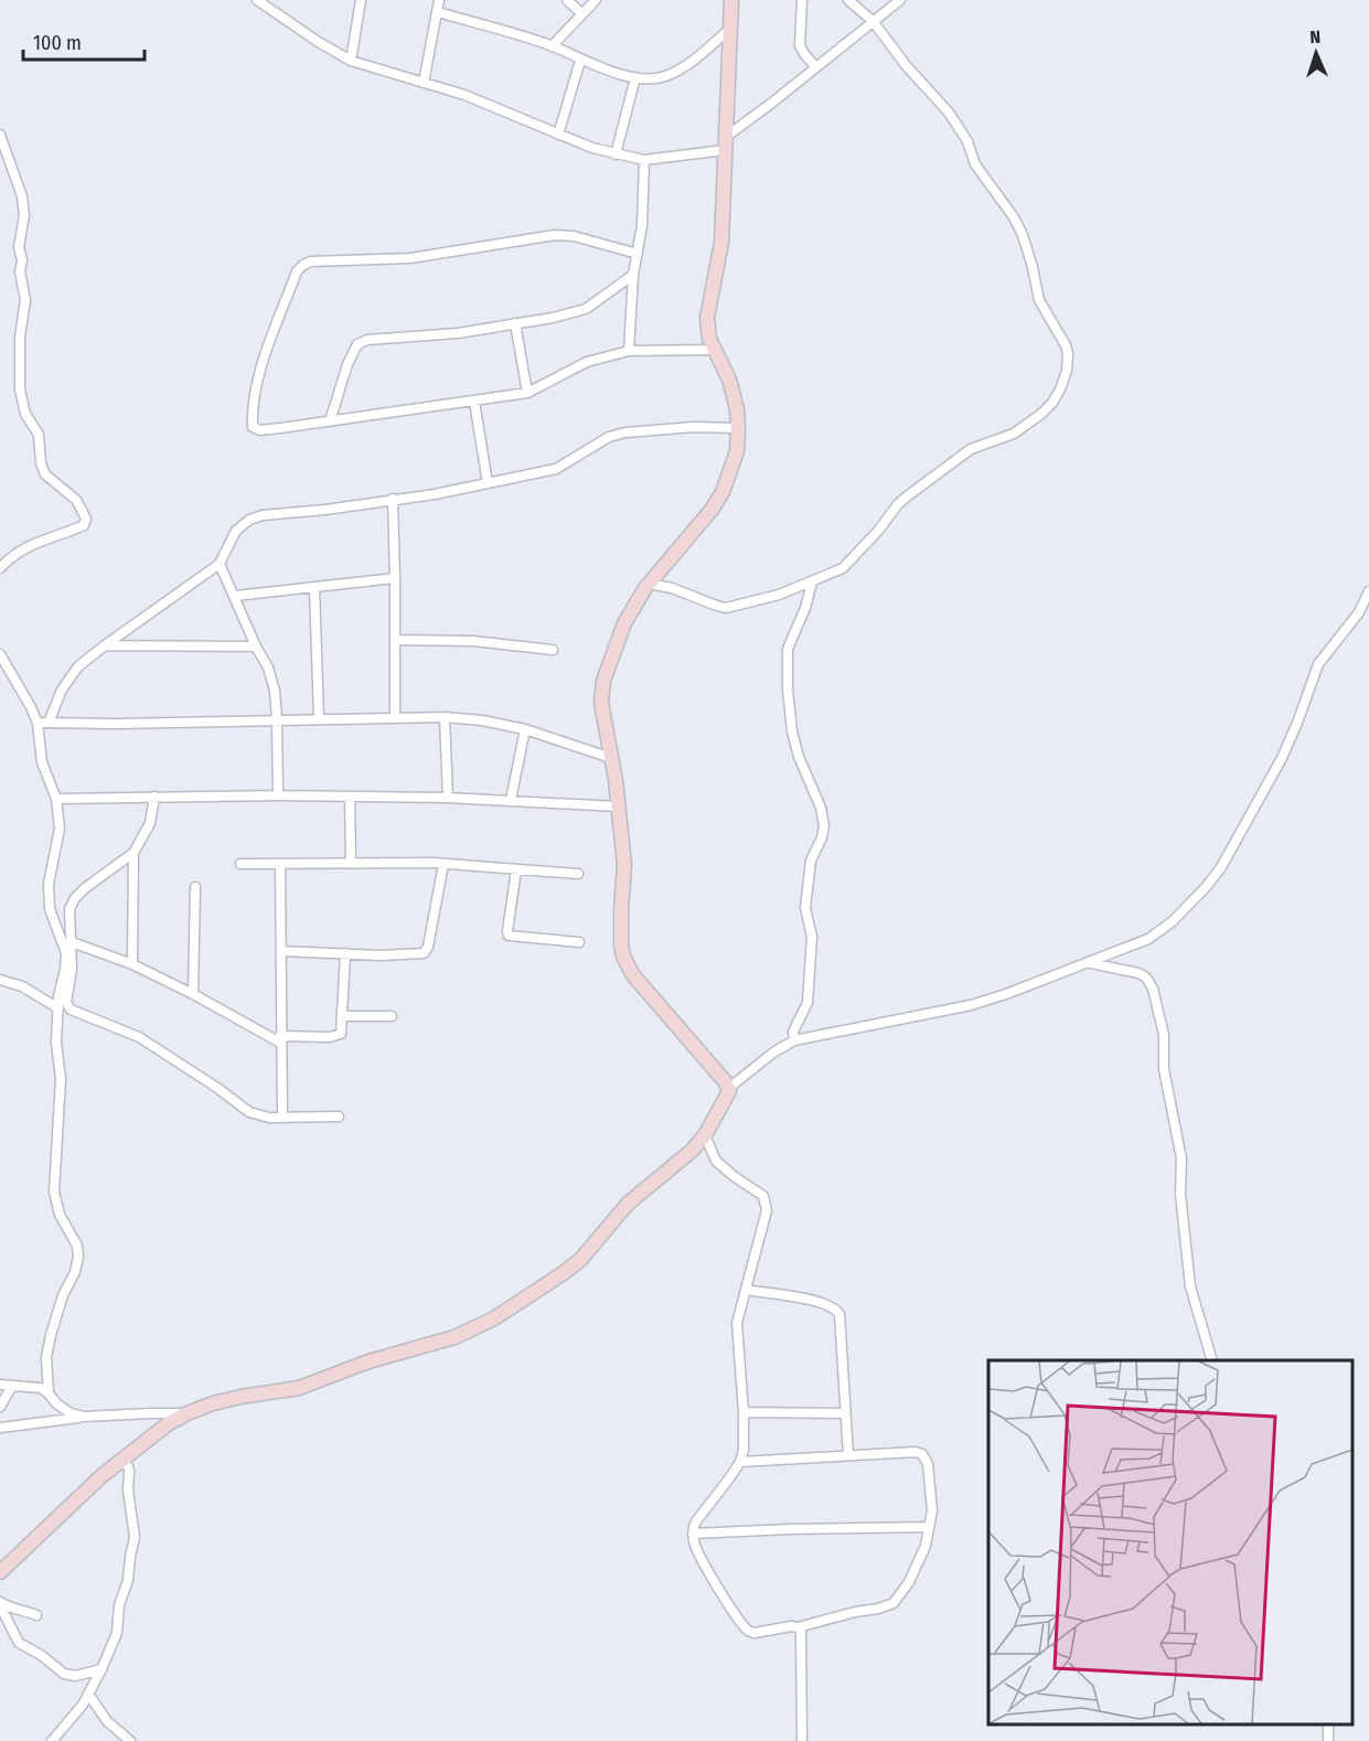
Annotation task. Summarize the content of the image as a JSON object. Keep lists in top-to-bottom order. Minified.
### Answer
{"scale_bar":"100 m","north":"top"}
